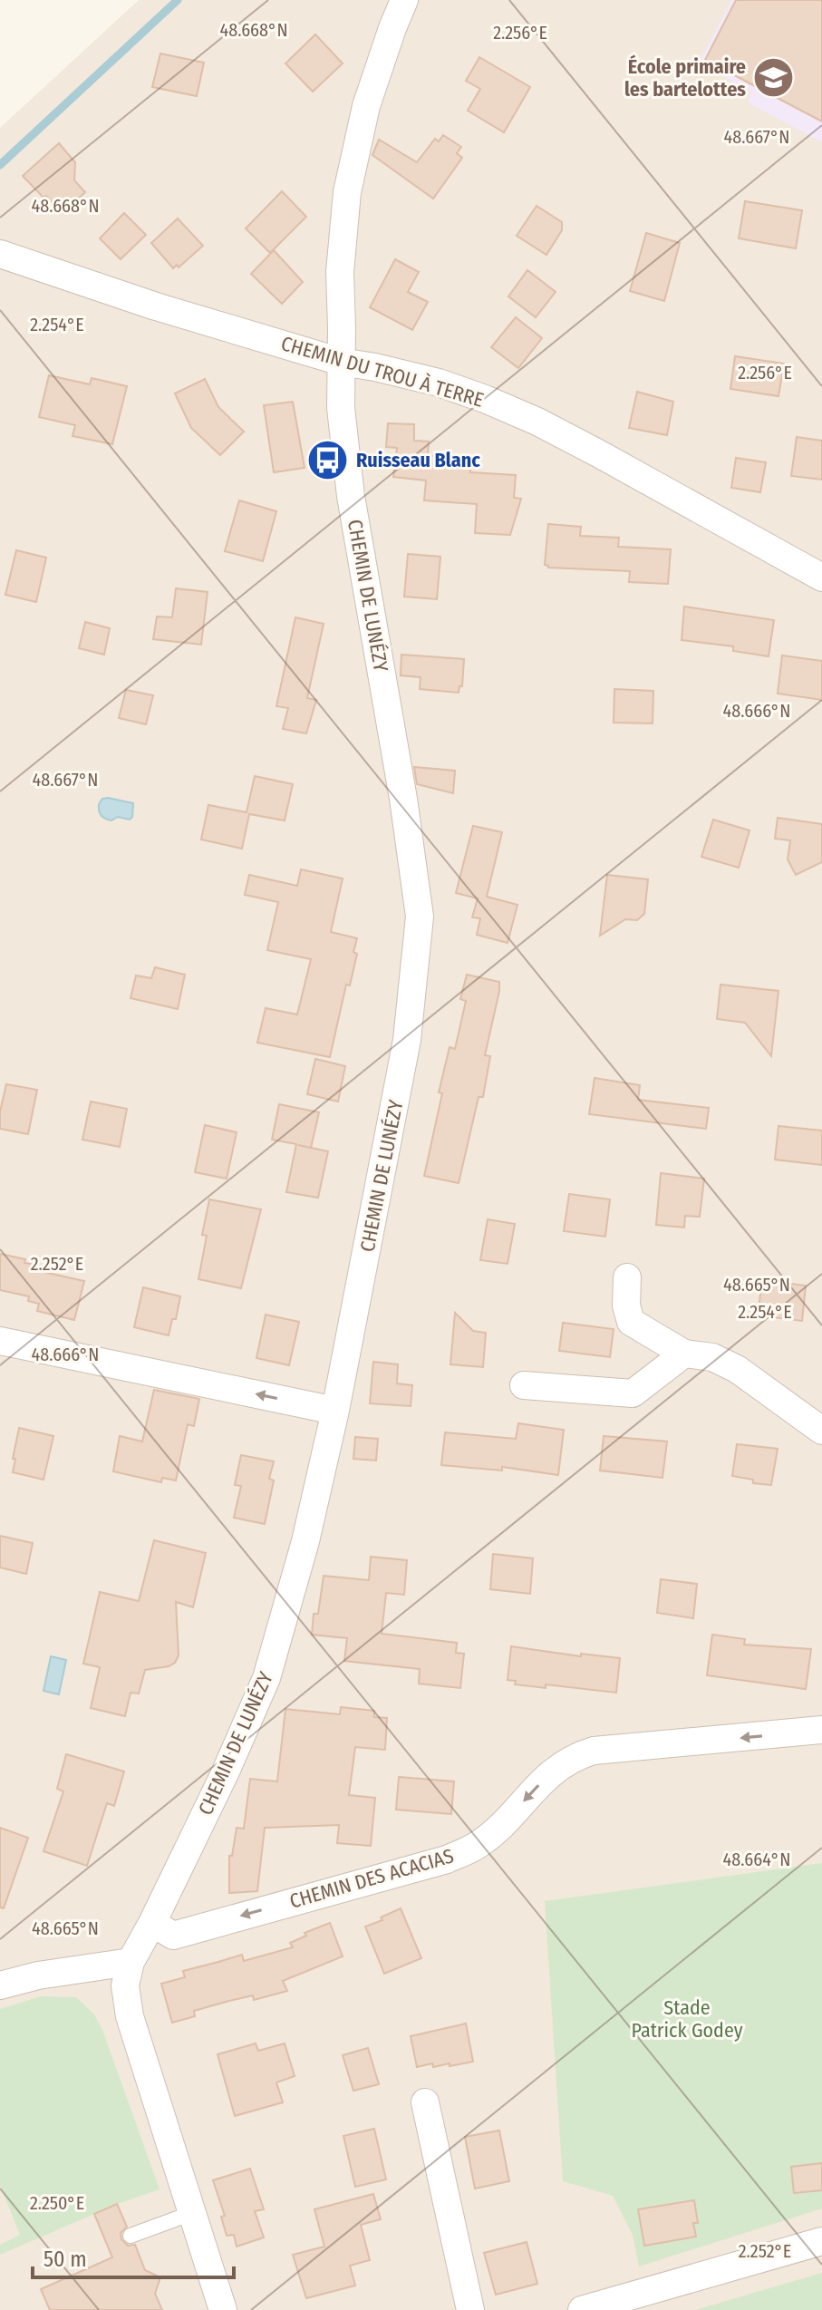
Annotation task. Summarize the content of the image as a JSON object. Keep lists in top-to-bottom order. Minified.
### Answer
{"streets":{"street":["CHEMIN DU TROU À TERRE","CHEMIN DE LUNÉZY","CHEMIN DES ACACIAS"]},"crossings":[["CHEMIN DU TROU À TERRE","CHEMIN DE LUNÉZY"],["CHEMIN DE LUNÉZY","CHEMIN DES ACACIAS"]],"one_way":["CHEMIN DES ACACIAS"],"parks":["Stade Patrick Godey"],"places":{"school or university":["École primaire les bartelottes"],"bus stop":["Ruisseau Blanc"]},"scale_bar":"50 m","coordinates":["48.668°N","2.256°E","48.667°N","2.254°E","48.666°N","2.252°E","48.665°N","48.664°N","2.250°E"]}
